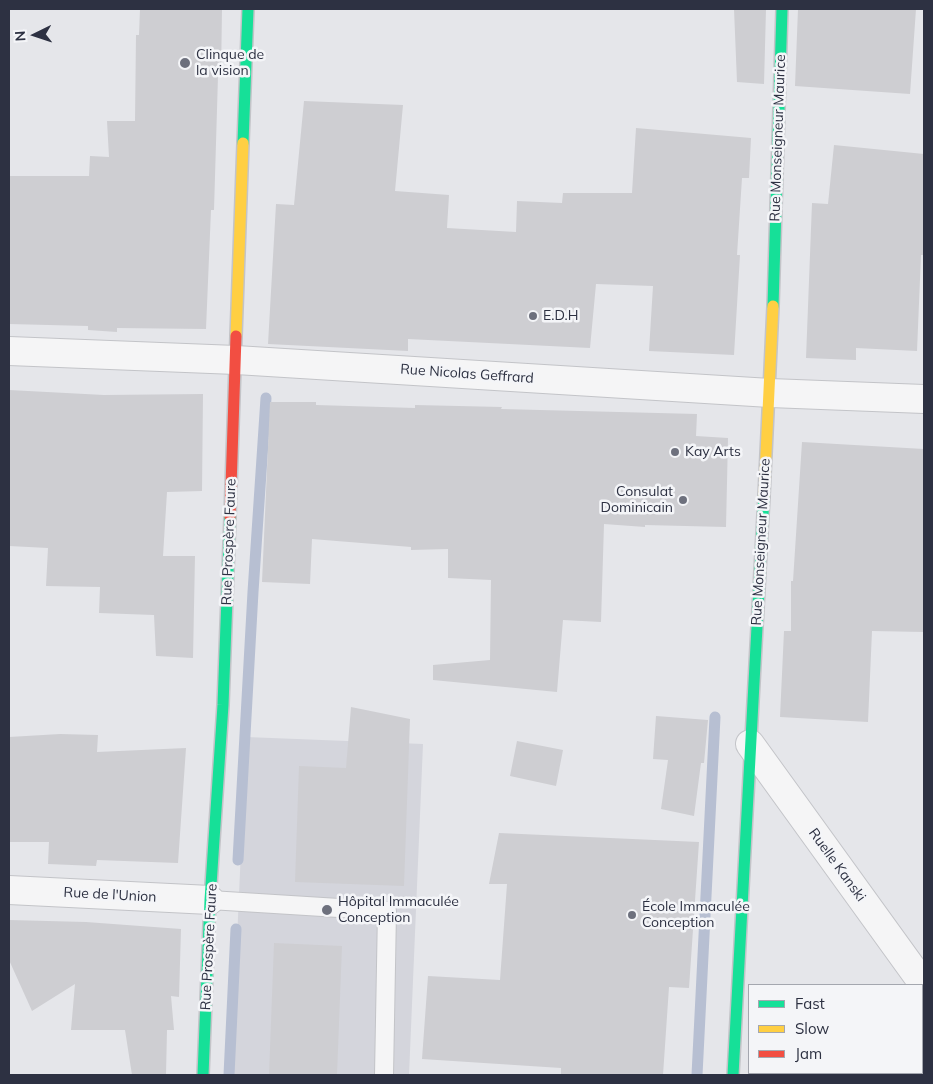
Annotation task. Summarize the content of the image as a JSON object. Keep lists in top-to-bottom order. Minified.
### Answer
{"streets":{"street":["Rue Monseigneur Maurice","Rue Nicolas Geffrard","Rue Prospère Faure","Ruelle Kanski","Rue de l'Union"]},"crossings":[["Rue Monseigneur Maurice","Rue Nicolas Geffrard"],["Rue Monseigneur Maurice","Ruelle Kanski"],["Rue Nicolas Geffrard","Rue Prospère Faure"],["Rue Prospère Faure","Rue de l'Union"]],"places":["Clinque de la vision","E.D.H","Kay Arts","Consulat Dominicain","Hôpital Immaculée Conception","École Immaculée Conception"],"legend":["Fast","Slow","Jam"],"north":"left"}
